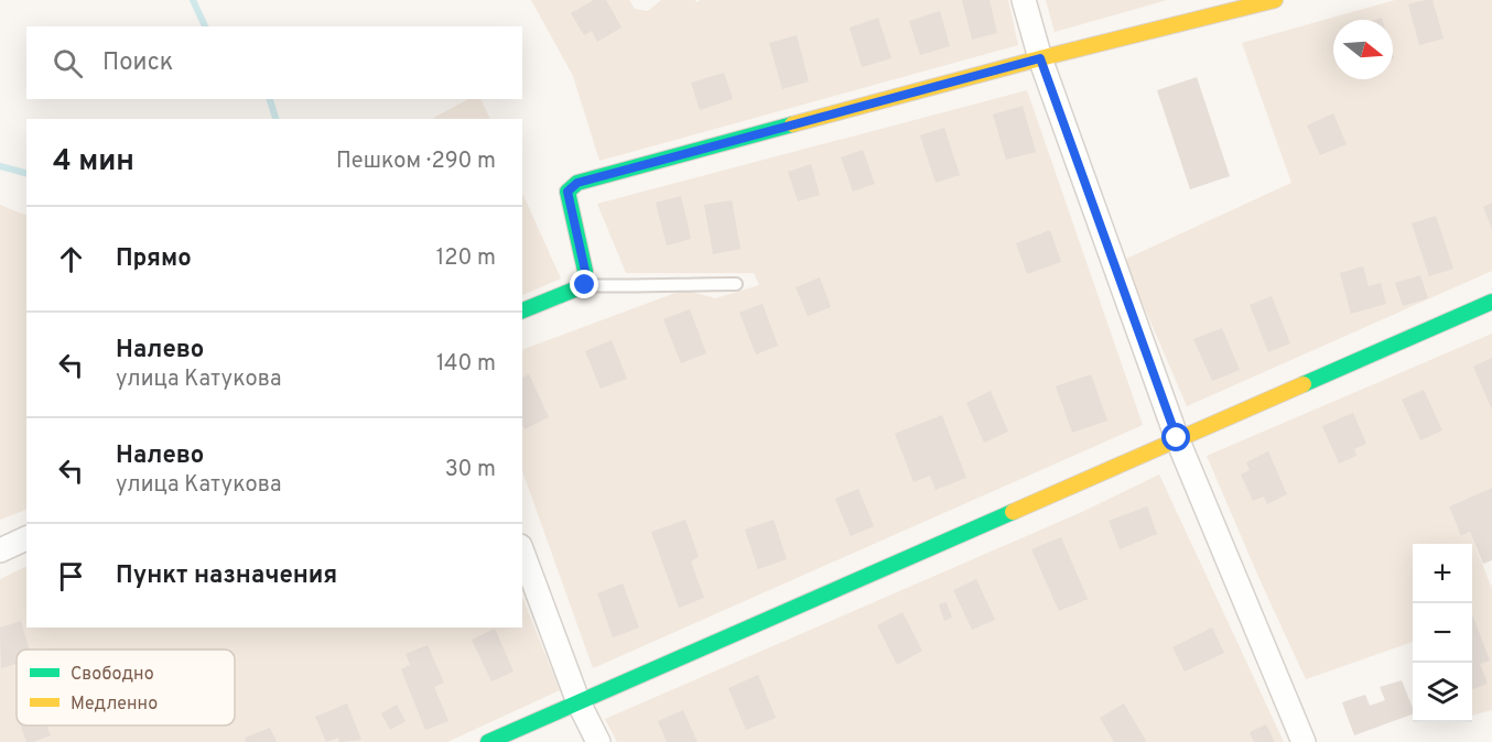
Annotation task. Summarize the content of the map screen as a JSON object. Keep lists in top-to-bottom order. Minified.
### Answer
{"legend":["Свободно","Медленно"],"north":"right","page":{"search":"Поиск","heading":["4 мин","Пешком · 290 m"],"list":[["Прямо","120 m"],["Налево","улица Катукова","140 m"],["Налево","улица Катукова","30 m"],"Пункт назначения"],"map_buttons":["+","−"]}}
